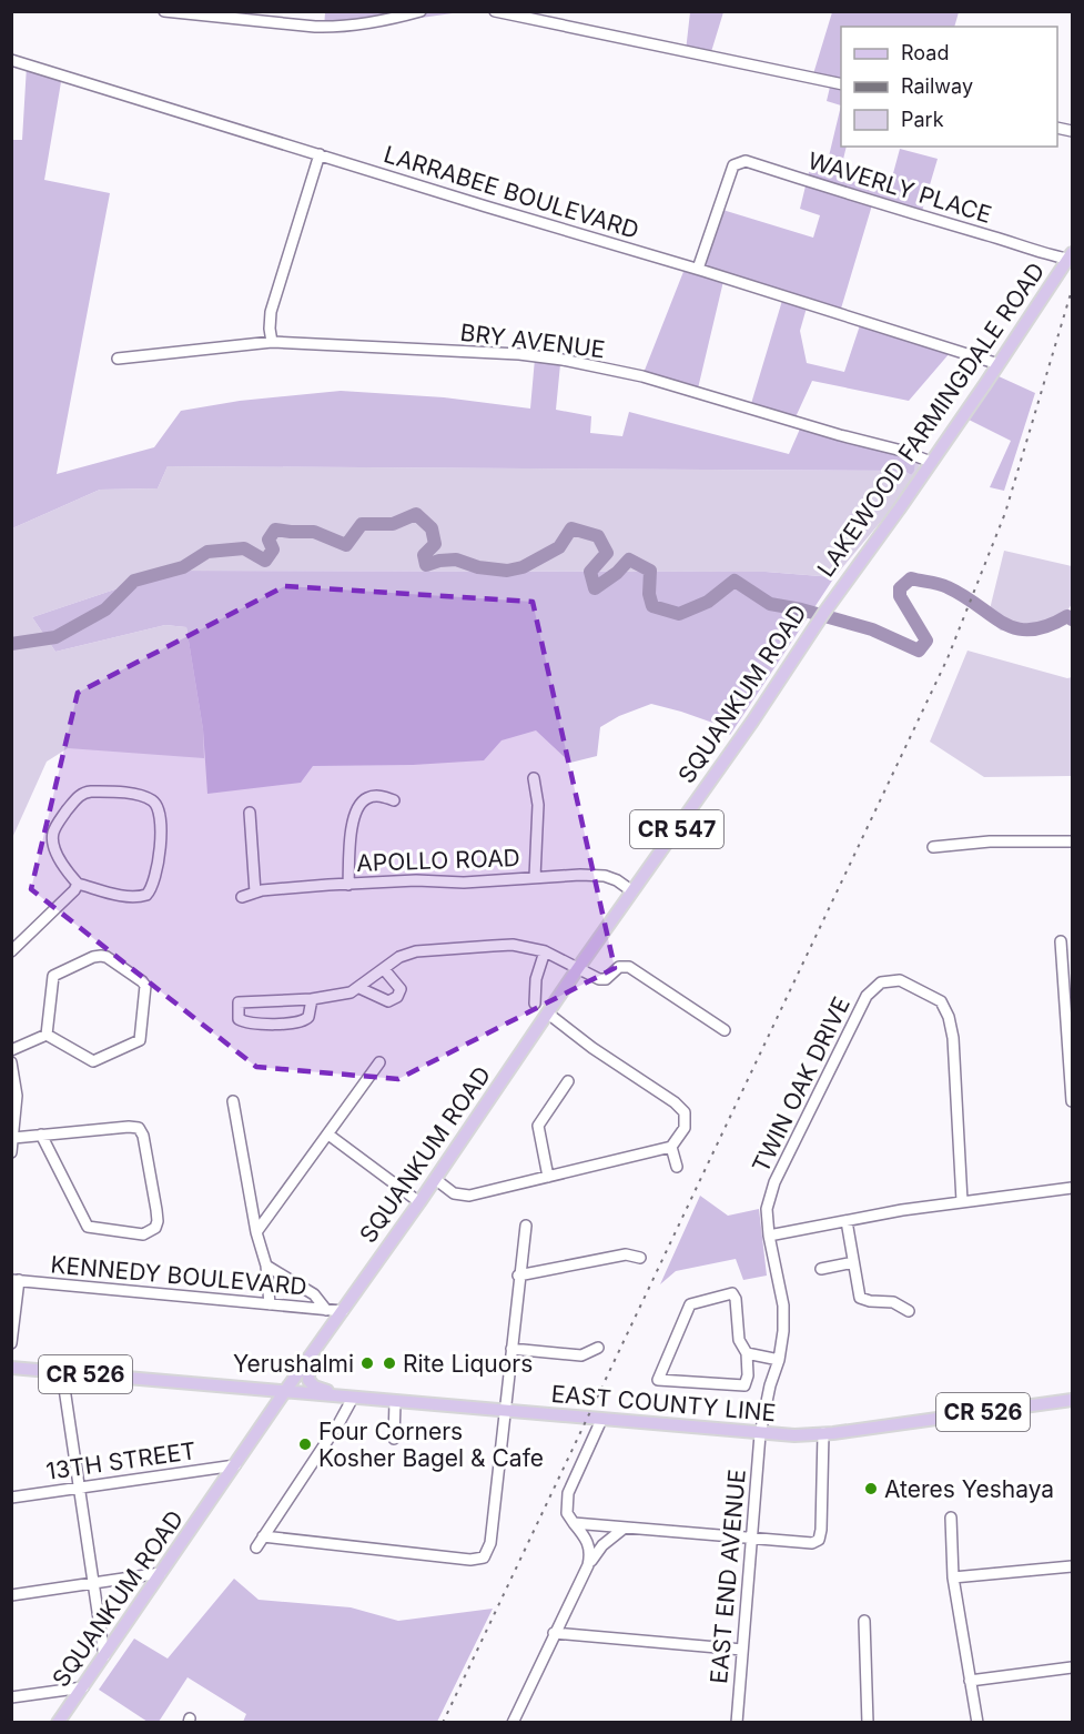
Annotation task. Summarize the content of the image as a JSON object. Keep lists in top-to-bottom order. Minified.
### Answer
{"streets":{"main road":["LAKEWOOD FARMINGDALE ROAD","SQUANKUM ROAD","CR 547","CR 526","EAST COUNTY LINE"],"street":["WAVERLY PLACE","LARRABEE BOULEVARD","BRY AVENUE","APOLLO ROAD","TWIN OAK DRIVE","KENNEDY BOULEVARD","13TH STREET","EAST END AVENUE"]},"crossings":[["WAVERLY PLACE","LARRABEE BOULEVARD"],["WAVERLY PLACE","LAKEWOOD FARMINGDALE ROAD"],["LARRABEE BOULEVARD","LAKEWOOD FARMINGDALE ROAD"],["BRY AVENUE","LAKEWOOD FARMINGDALE ROAD"],["LAKEWOOD FARMINGDALE ROAD","SQUANKUM ROAD"],["SQUANKUM ROAD","APOLLO ROAD"],["SQUANKUM ROAD","KENNEDY BOULEVARD"],["SQUANKUM ROAD","EAST COUNTY LINE"],["SQUANKUM ROAD","13TH STREET"],["TWIN OAK DRIVE","EAST COUNTY LINE"],["TWIN OAK DRIVE","EAST END AVENUE"],["EAST COUNTY LINE","EAST END AVENUE"]],"places":["Yerushalmi","Rite Liquors","Four Corners Kosher Bagel & Cafe","Ateres Yeshaya"],"legend":["Road","Railway","Park"]}
